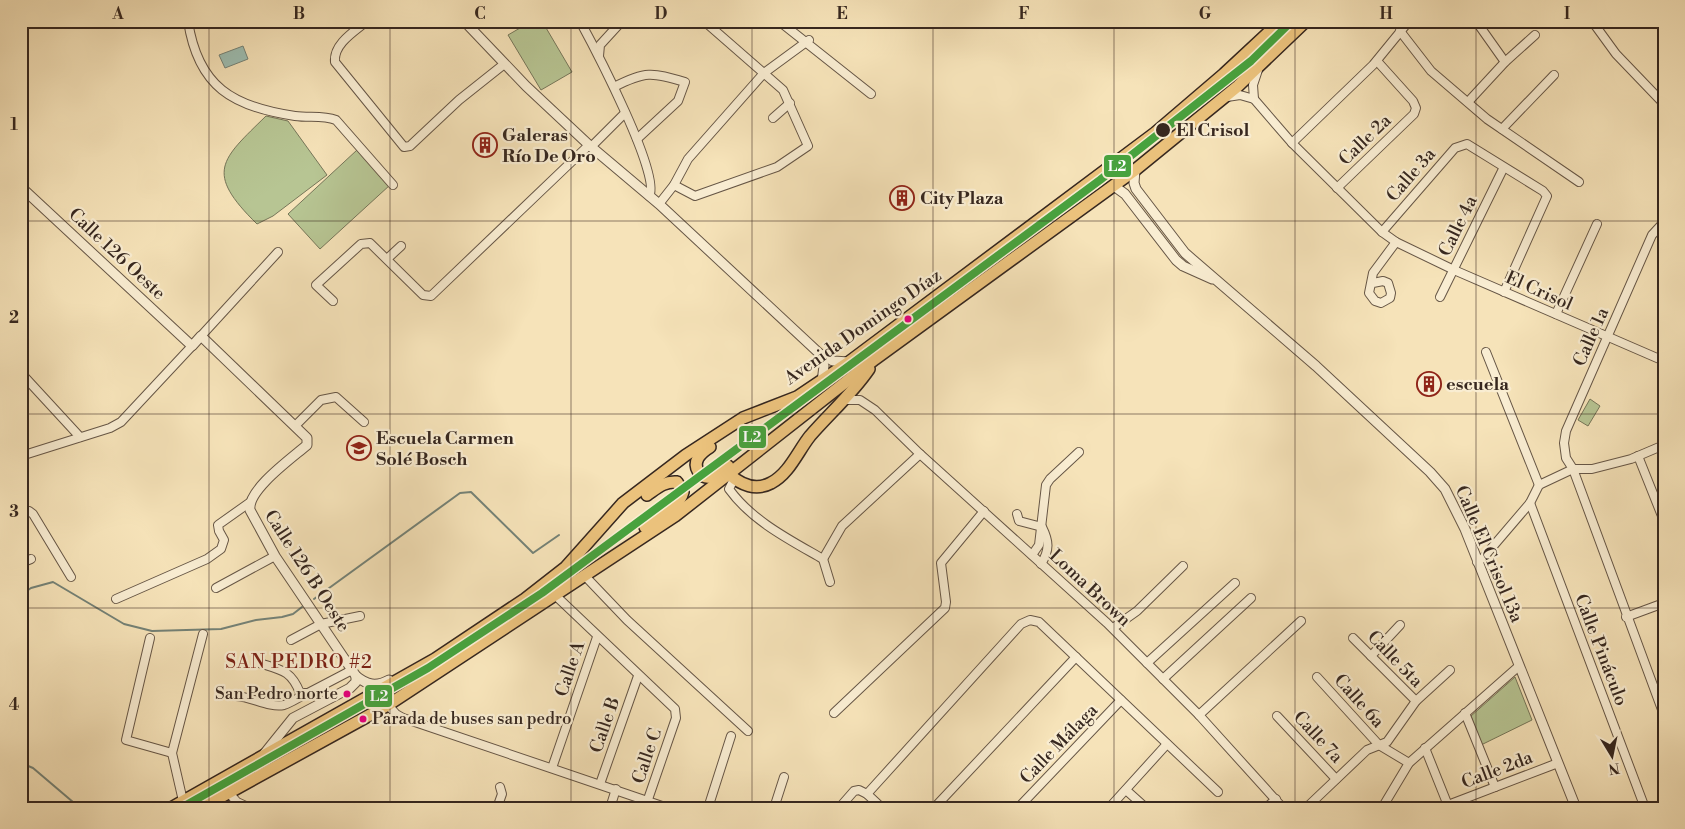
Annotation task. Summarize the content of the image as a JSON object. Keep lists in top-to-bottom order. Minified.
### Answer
{"streets":{"main road":["Avenida Domingo Díaz"],"street":["Calle 2a","Calle 3a","Calle 4a","Calle 126 Oeste","El Crisol","Calle 1a","Calle El Crisol 13a","Calle 126 B Oeste","Loma Brown","Calle Pináculo","Calle 5ta","Calle A","Calle 6a","Calle B","Calle 7a","Calle Málaga","Calle C","Calle 2da"]},"crossings":[["Calle 2a","El Crisol"],["Calle 3a","Calle 4a"],["Calle 3a","El Crisol"],["Calle 4a","El Crisol"],["El Crisol","Calle 1a"],["Avenida Domingo Díaz","Calle El Crisol 13a"],["Calle El Crisol 13a","Calle 2da"],["Calle B","Calle C"]],"districts":["SAN PEDRO #2"],"places":{"other":["El Crisol","San Pedro norte","Parada de buses san pedro"],"building":["Galeras Río De Oro","City Plaza","escuela"],"school or university":["Escuela Carmen Solé Bosch"]},"lines":["transit line L2"],"north":"bottom","grid":{"columns":["A","B","C","D","E","F","G","H","I"],"rows":["1","2","3","4"]}}
